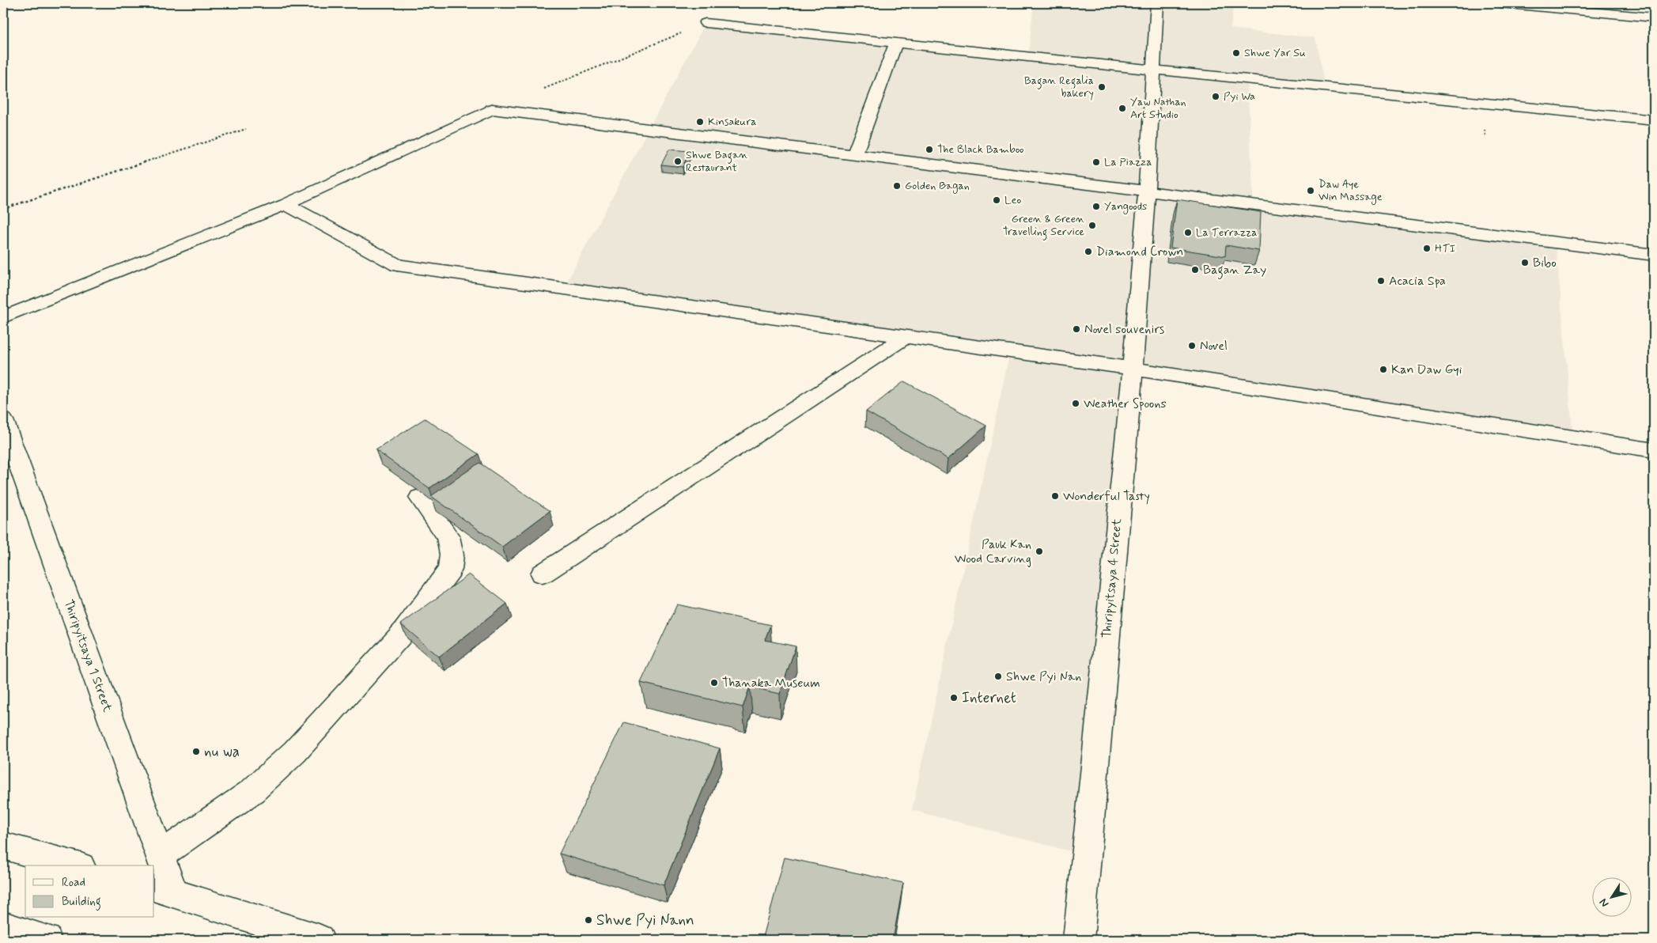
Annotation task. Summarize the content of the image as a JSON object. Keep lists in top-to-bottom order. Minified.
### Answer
{"streets":{"street":["Thiripyitsaya 4 Street","Thiripyitsaya 1 Street"]},"places":["Shwe Yar Su","Bagan Regalia bakery","Pyi Wa","Yaw Nathan Art Studio","Kinsakura","The Black Bamboo","Shwe Bagan Restaurant","La Piazza","Golden Bagan","Daw Aye Win Massage","Leo","Yangoods","Green & Green Travelling Service","La Terrazza","HTI","Diamond Crown","Bibo","Bagan Zay","Acacia Spa","Novel souvenirs","Novel","Kan Daw Gyi","Weather Spoons","Wonderful Tasty","Pauk Kan Wood Carving","Shwe Pyi Nan","Thanaka Museum","Internet","nu wa","Shwe Pyi Nann"],"legend":["Road","Building"],"north":"bottom left"}
